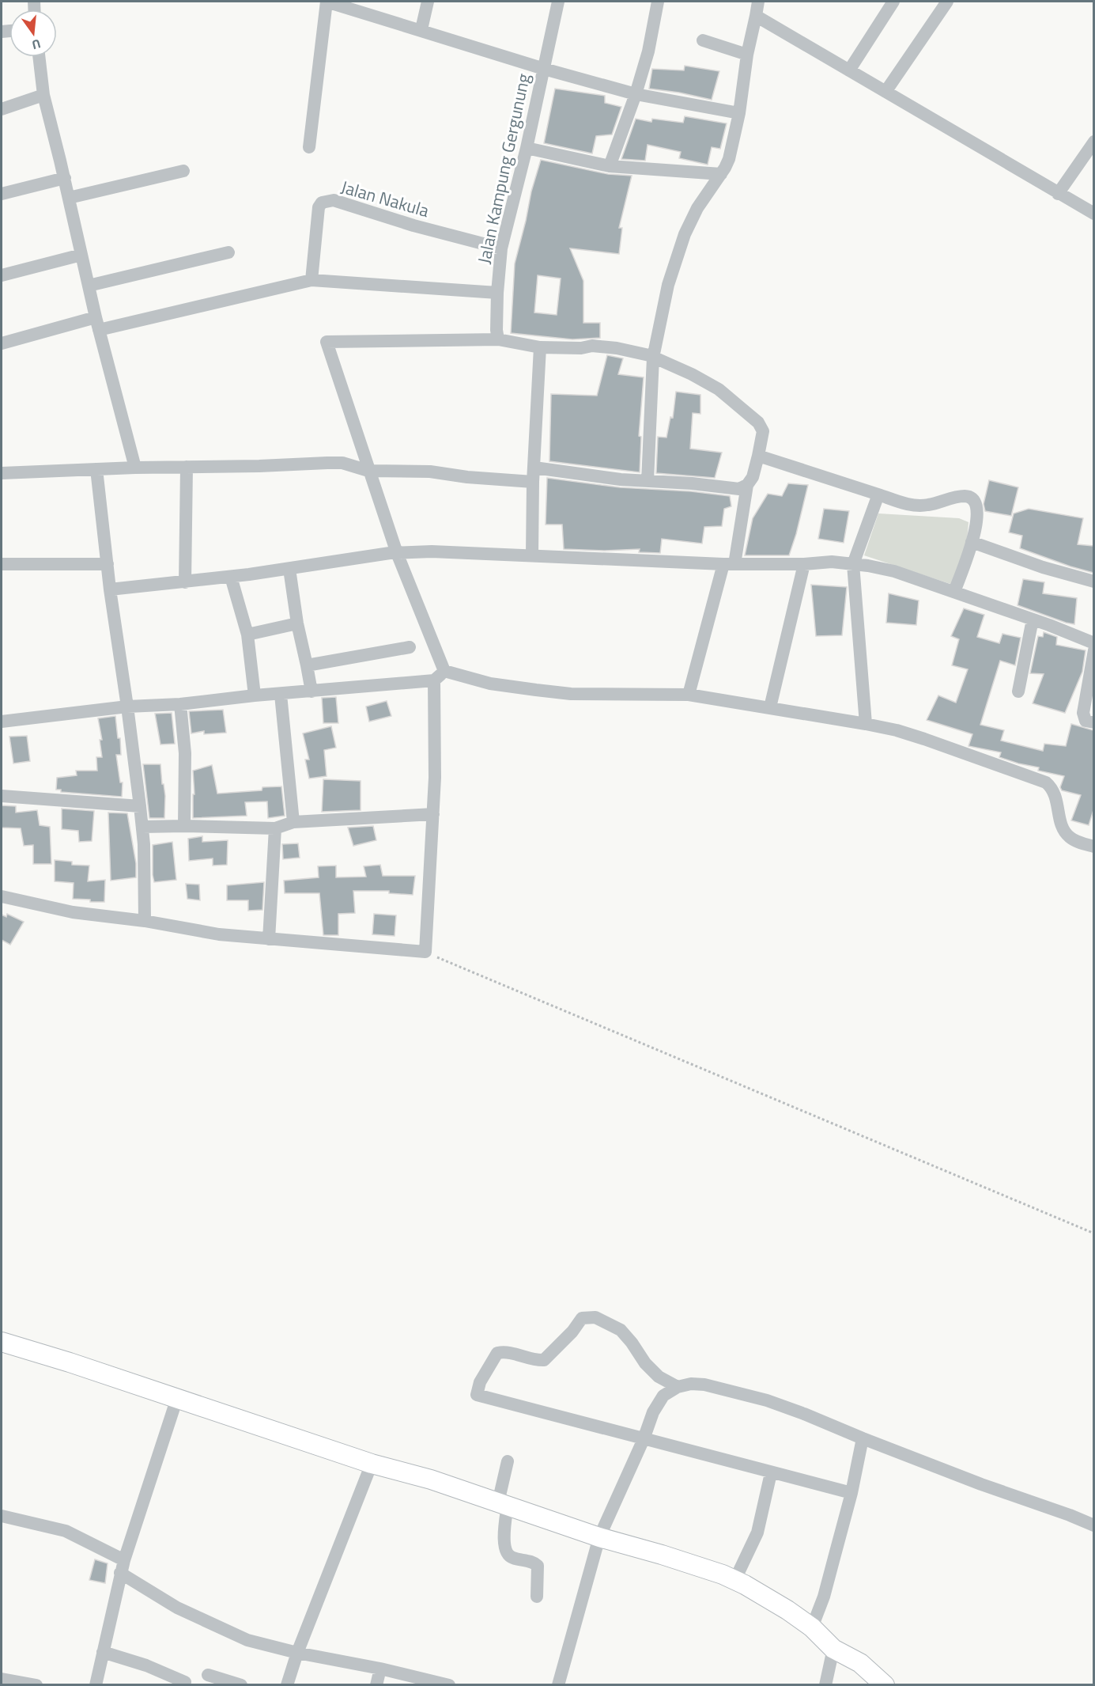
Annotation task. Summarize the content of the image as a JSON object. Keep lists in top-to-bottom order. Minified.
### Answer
{"streets":{"street":["Jalan Kampung Gergunung","Jalan Nakula"]},"crossings":[["Jalan Kampung Gergunung","Jalan Nakula"]],"north":"bottom"}
